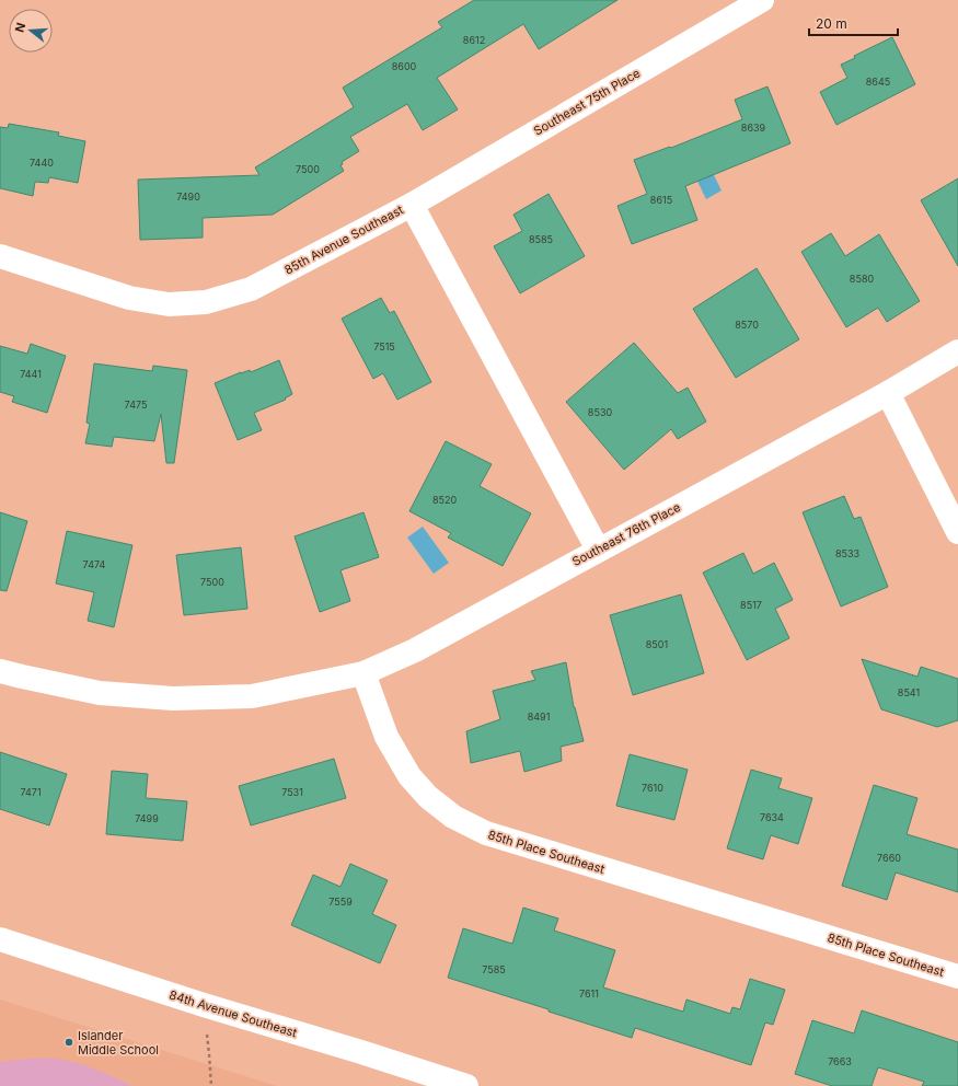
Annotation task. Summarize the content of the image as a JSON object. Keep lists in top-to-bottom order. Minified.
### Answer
{"streets":{"street":["Southeast 75th Place","85th Avenue Southeast","Southeast 76th Place","85th Place Southeast","84th Avenue Southeast"]},"crossings":[["Southeast 75th Place","85th Avenue Southeast"],["85th Avenue Southeast","Southeast 76th Place"],["Southeast 76th Place","85th Place Southeast"]],"places":["Islander Middle School"],"house_numbers":["8612","8600","8645","8639","7440","7500","7490","8615","8585","8580","8570","7515","7441","7475","8530","8520","8533","7474","7500","8517","8501","8541","8491","7610","7471","7531","7634","7499","7660","7559","7585","7611","7663"],"scale_bar":"20 m","north":"left"}
